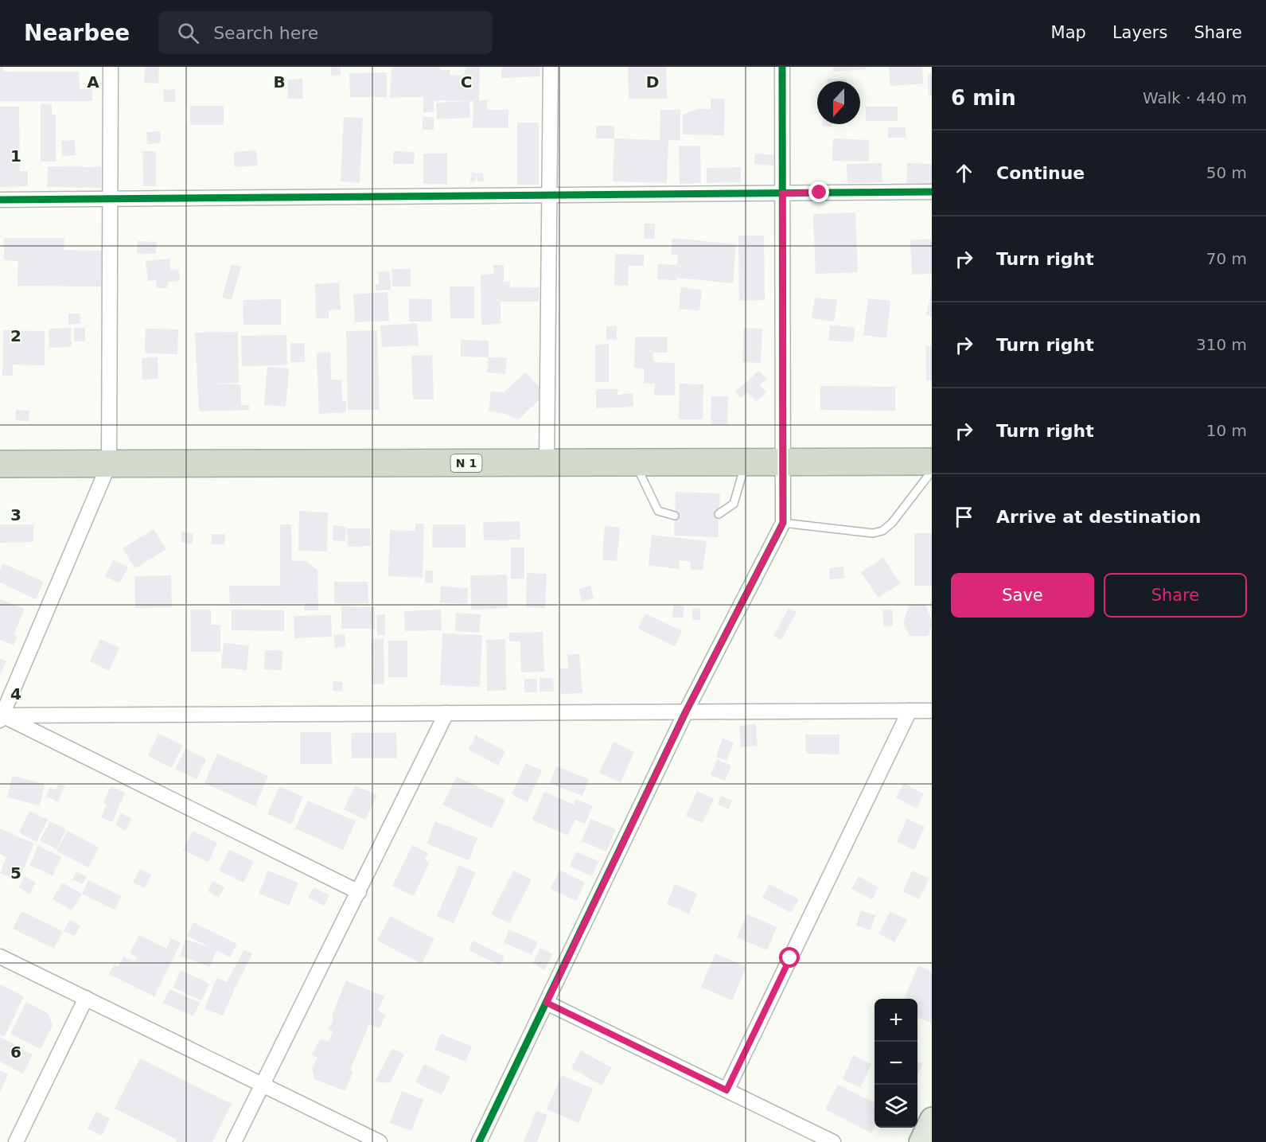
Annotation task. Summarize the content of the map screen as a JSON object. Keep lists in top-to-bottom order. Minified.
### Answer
{"streets":{"highway":["N 1"]},"north":"bottom","page":{"header":"Nearbee","search":"Search here","nav":["Map","Layers","Share"],"heading":["6 min","Walk · 440 m"],"list":[["Continue","50 m"],["Turn right","70 m"],["Turn right","310 m"],["Turn right","10 m"],"Arrive at destination"],"buttons":["Save","Share"],"map_buttons":["+","−"]},"grid":{"columns":["A","B","C","D"],"rows":["1","2","3","4","5","6"]}}
